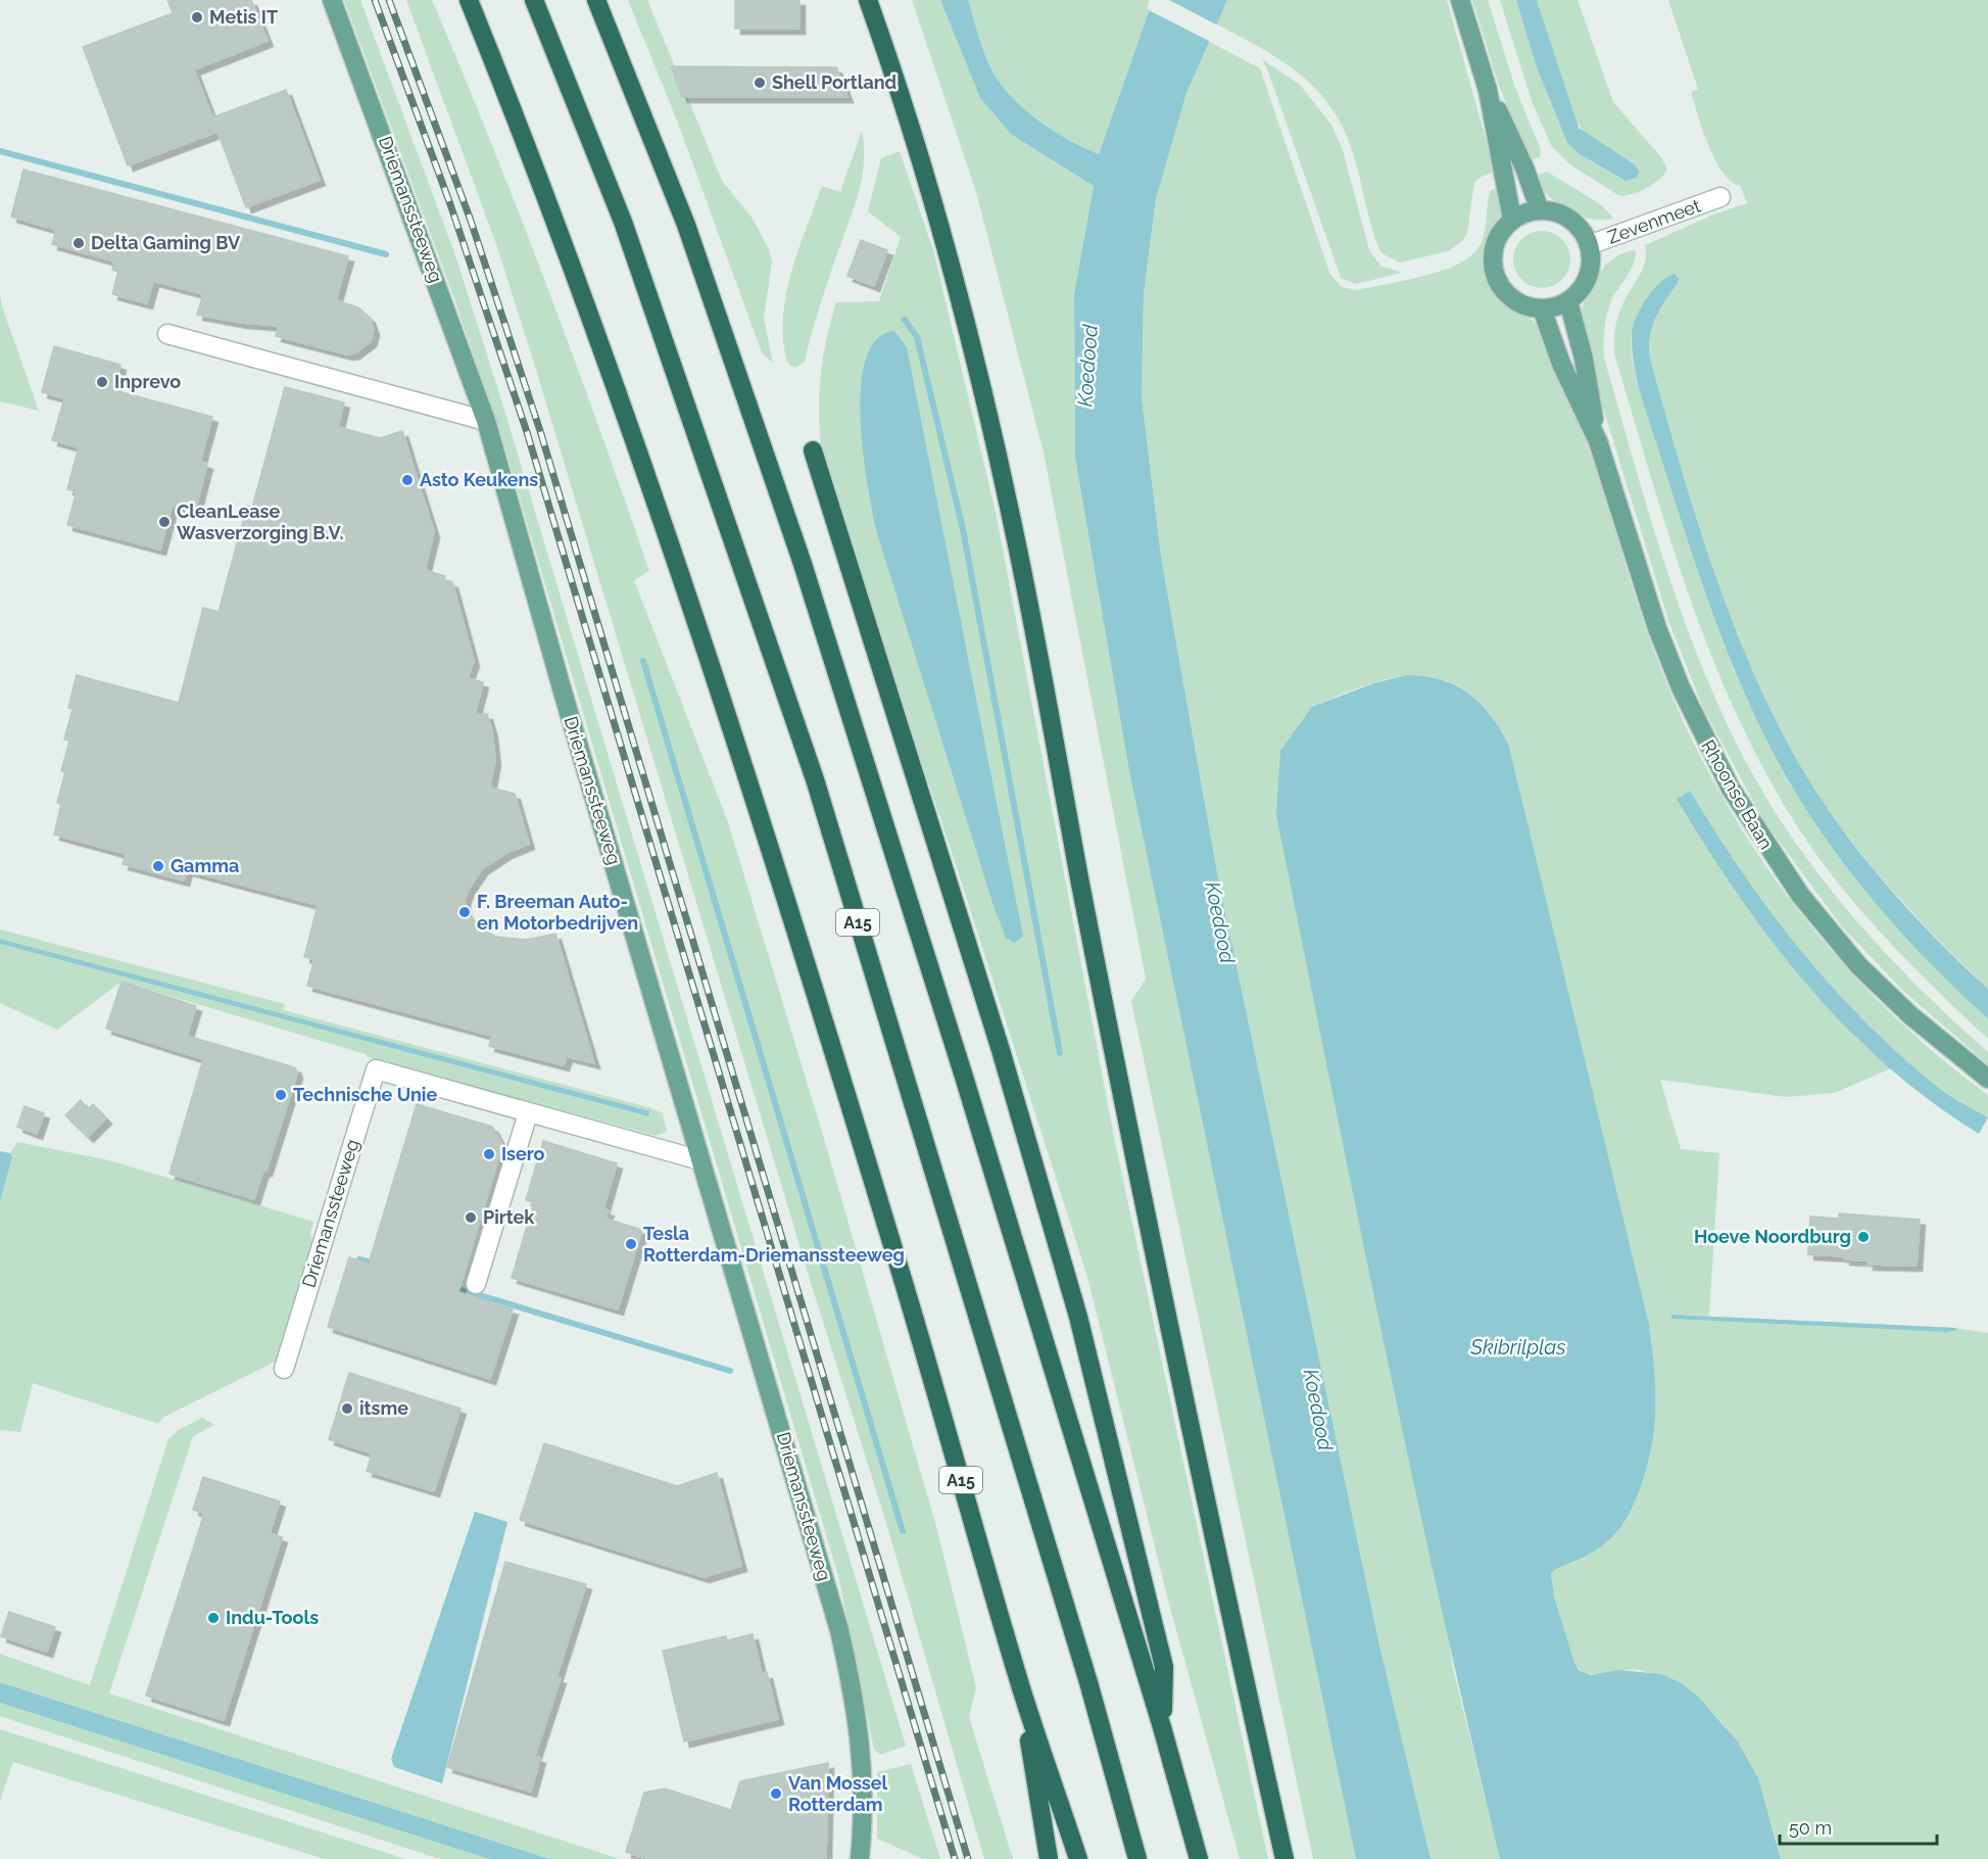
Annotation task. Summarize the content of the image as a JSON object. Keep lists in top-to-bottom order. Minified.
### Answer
{"streets":{"highway":["A15"],"main road":["Driemanssteeweg","Rhoonse Baan"],"street":["Zevenmeet"]},"crossings":[["Zevenmeet","Rhoonse Baan"]],"water":["Koedood","Skibrilplas"],"places":["Metis IT","Shell Portland","Delta Gaming BV","Inprevo","Asto Keukens","CleanLease Wasverzorging B.V.","Gamma","F. Breeman Auto- en Motorbedrijven","Technische Unie","Isero","Pirtek","Hoeve Noordburg","Tesla Rotterdam-Driemanssteeweg","itsme","Indu-Tools","Van Mossel Rotterdam"],"scale_bar":"50 m"}
